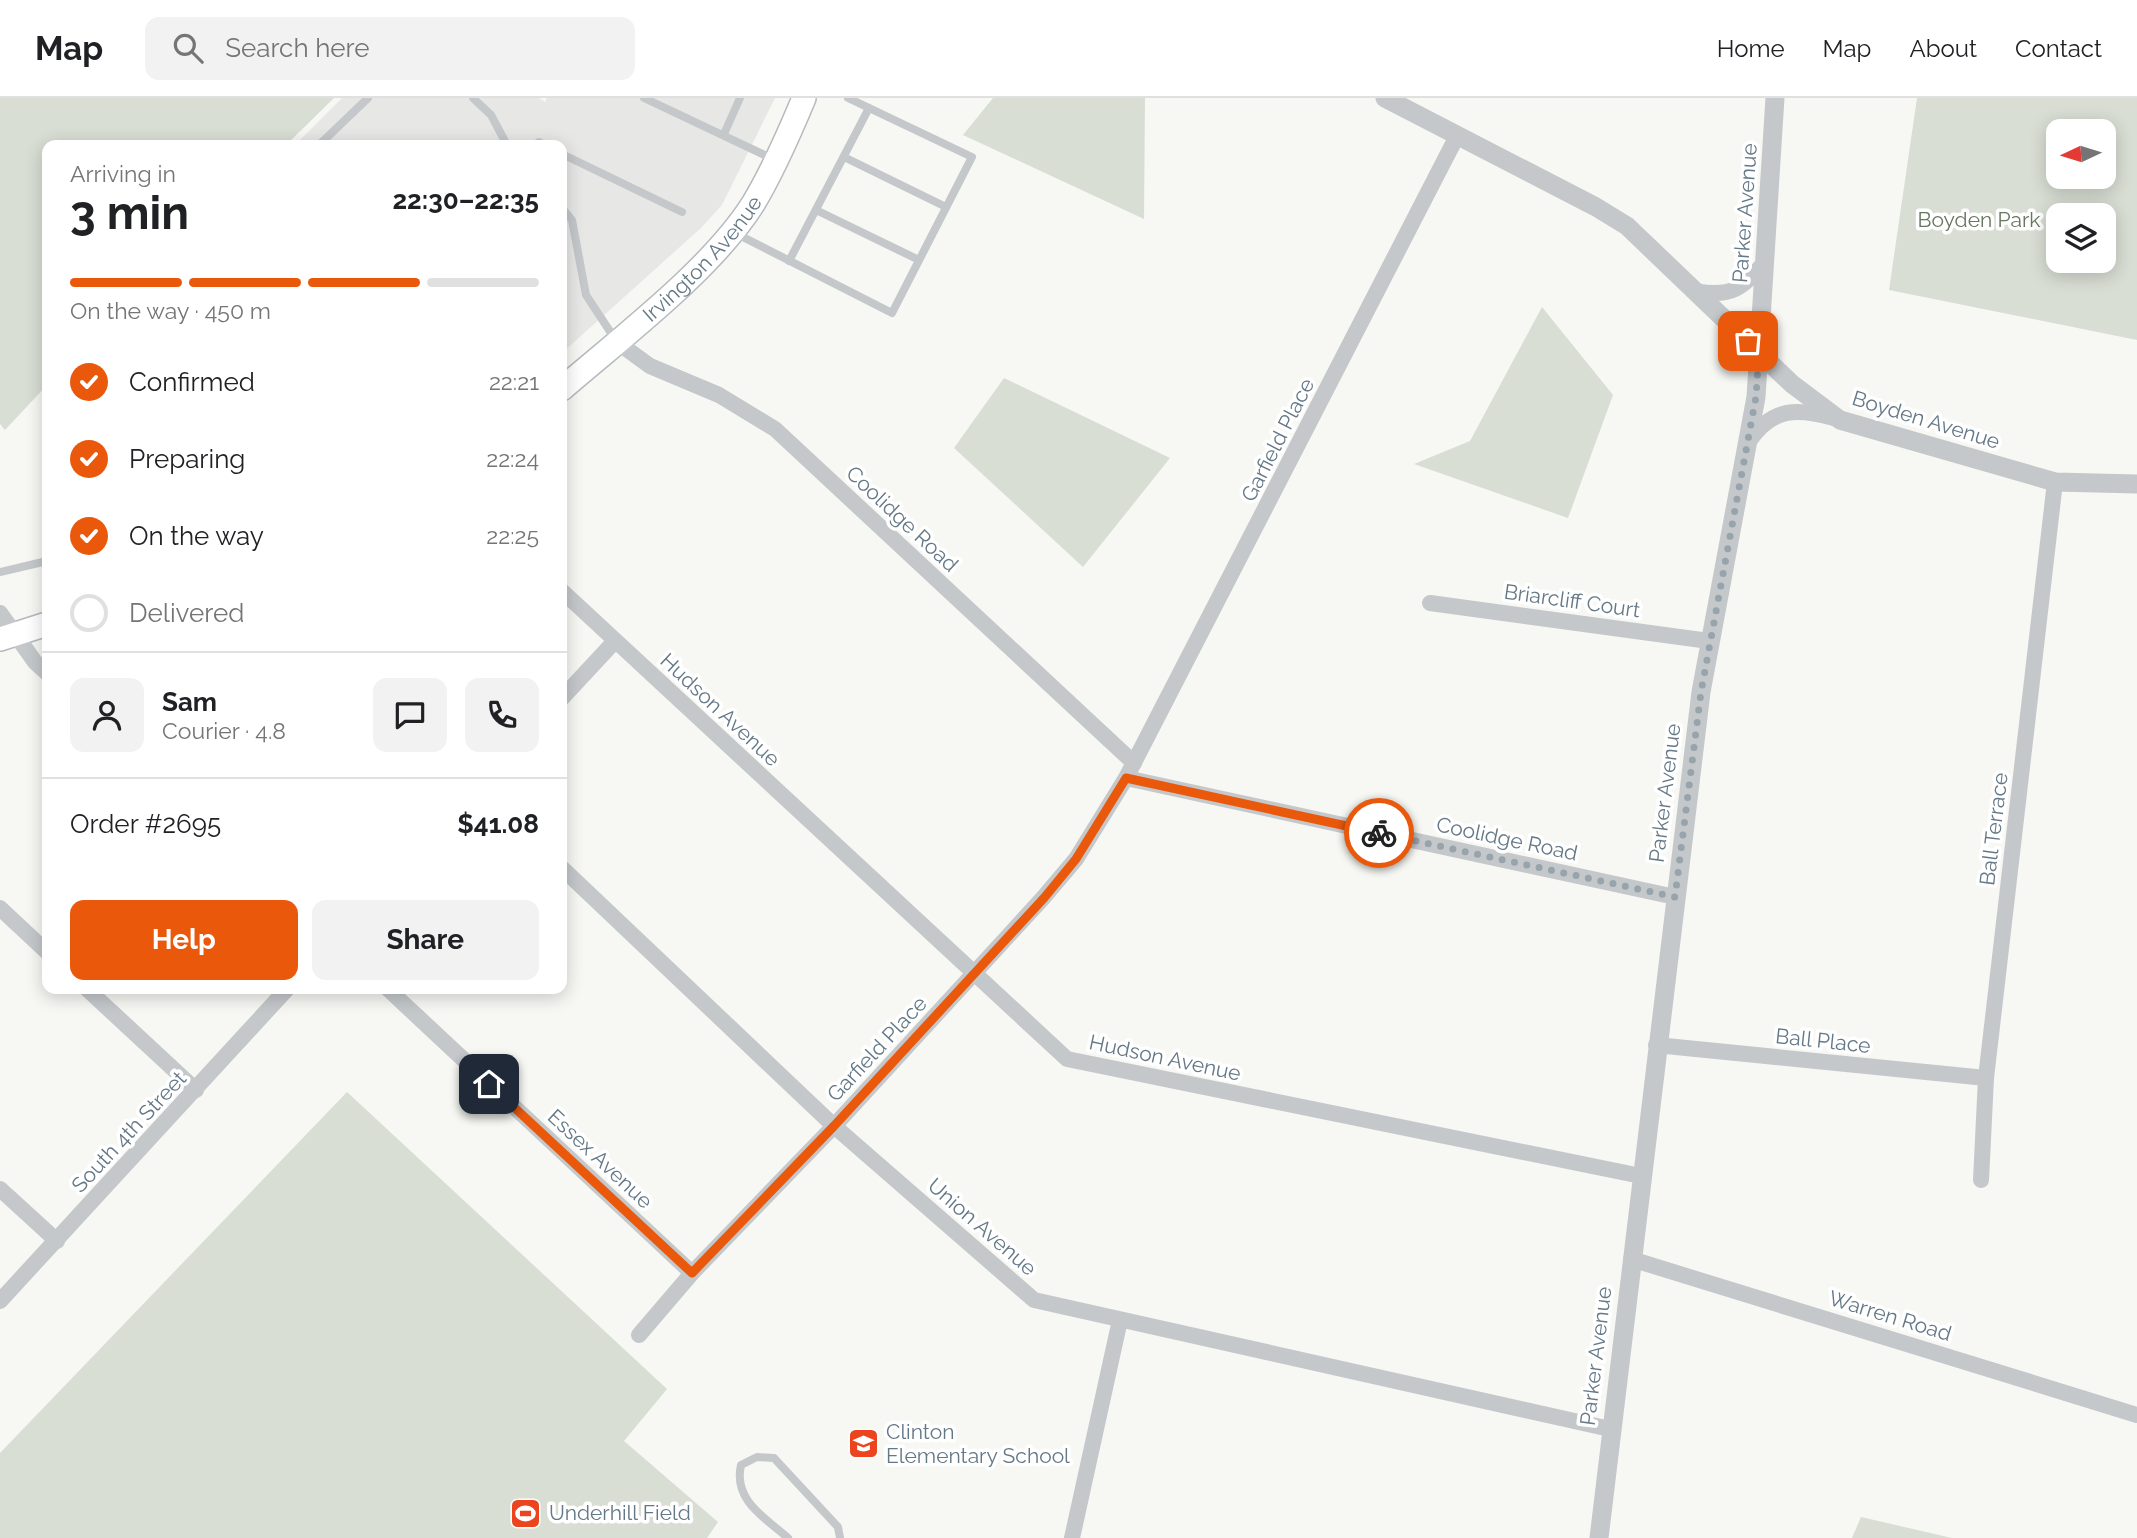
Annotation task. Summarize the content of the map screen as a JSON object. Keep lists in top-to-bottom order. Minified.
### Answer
{"streets":{"main road":["Irvington Avenue"],"street":["Parker Avenue","Boyden Avenue","Garfield Place","Coolidge Road","Briarcliff Court","Hudson Avenue","Ball Terrace","Ball Place","South 4th Street","Essex Avenue","Union Avenue","Warren Road"]},"crossings":[["Parker Avenue","Boyden Avenue"],["Parker Avenue","Coolidge Road"],["Parker Avenue","Briarcliff Court"],["Parker Avenue","Hudson Avenue"],["Parker Avenue","Ball Place"],["Parker Avenue","Union Avenue"],["Parker Avenue","Warren Road"],["Irvington Avenue","Coolidge Road"],["Boyden Avenue","Garfield Place"],["Boyden Avenue","Ball Terrace"],["Garfield Place","Coolidge Road"],["Garfield Place","Hudson Avenue"],["Garfield Place","Essex Avenue"],["Garfield Place","Union Avenue"],["Ball Terrace","Ball Place"]],"parks":["Boyden Park"],"places":{"school or university":["Clinton Elementary School"],"sports":["Underhill Field"]},"north":"left","page":{"header":"Map","search":"Search here","nav":["Home","Map","About","Contact"],"heading":["3 min","Arriving in","22:30–22:35"],"panel":["Sam","Courier · 4.8","Order #2695","$41.08"],"bar":"On the way · 450 m","list":[["Confirmed","22:21"],["Preparing","22:24"],["On the way","22:25"],"Delivered"],"buttons":["Help","Share"]}}
